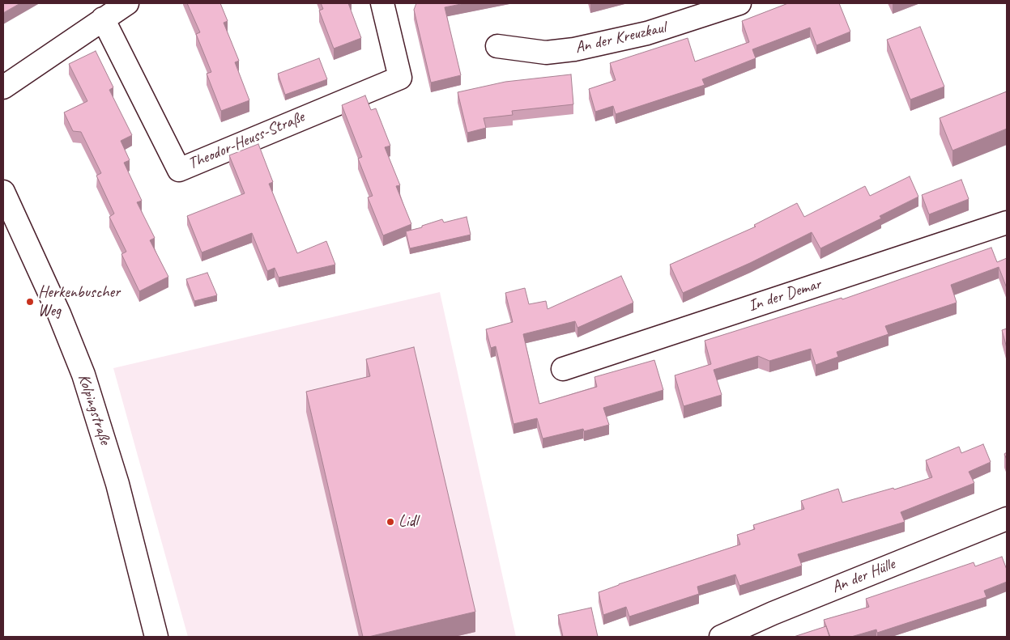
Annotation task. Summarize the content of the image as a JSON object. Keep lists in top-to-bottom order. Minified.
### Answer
{"streets":{"street":["An der Kreuzkaul","Theodor-Heuss-Straße","In der Demar","Kolpingstraße","An der Hülle"]},"places":["Herkenbuscher Weg","Lidl"]}
